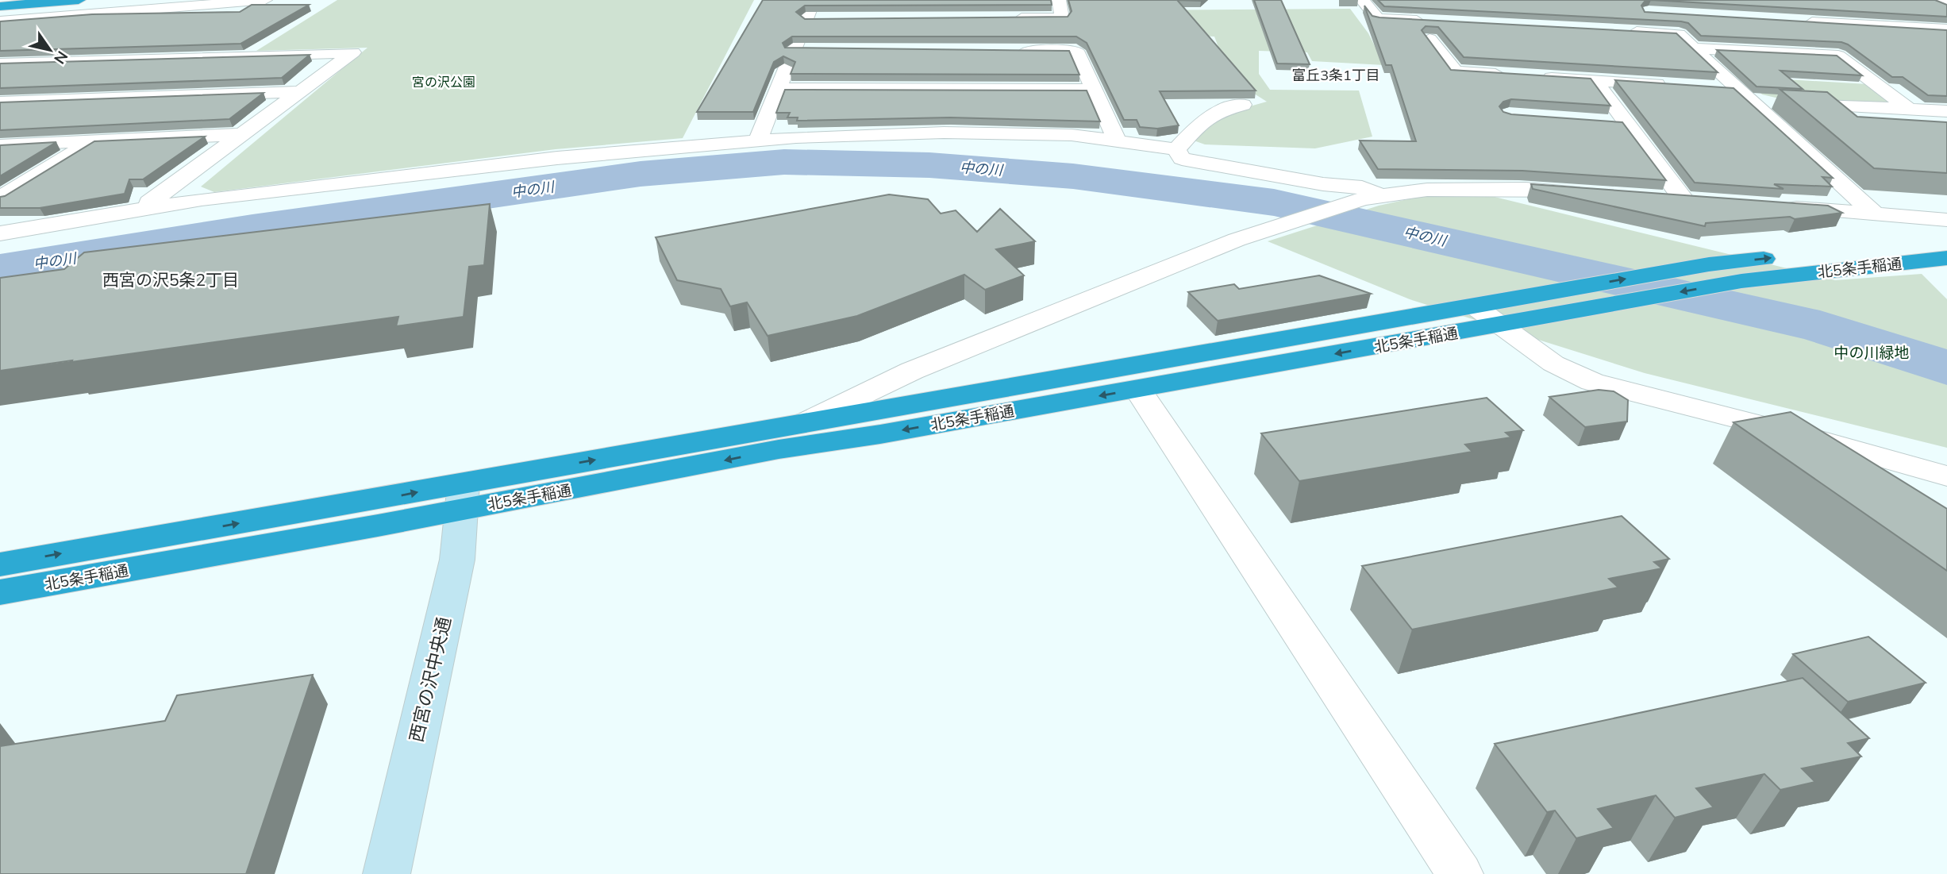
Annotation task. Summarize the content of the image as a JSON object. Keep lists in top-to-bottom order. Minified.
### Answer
{"streets":{"highway":["北5条手稲通"],"street":["西宮の沢中央通"]},"crossings":[["北5条手稲通","西宮の沢中央通"]],"districts":["富丘3条1丁目","西宮の沢5条2丁目"],"water":["中の川"],"parks":["宮の沢公園","中の川緑地"],"north":"bottom right"}
